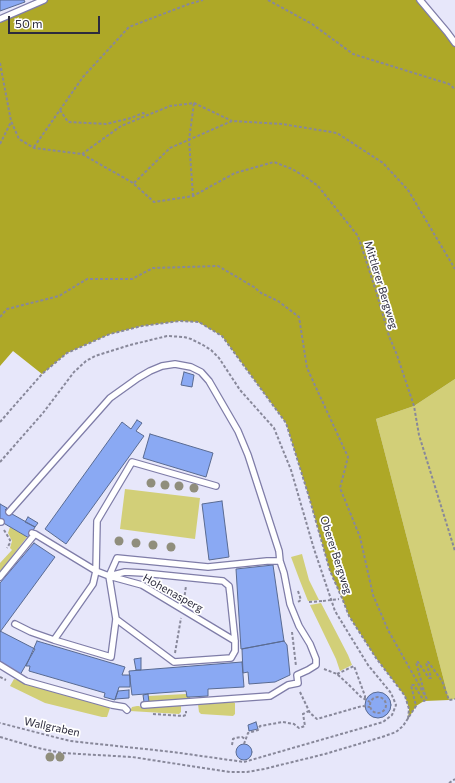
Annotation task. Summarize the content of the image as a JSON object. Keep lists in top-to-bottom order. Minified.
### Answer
{"streets":{"lane":["Hohenasperg"],"path":["Mittlerer Bergweg","Oberer Bergweg","Wallgraben"]},"scale_bar":"50 m"}
